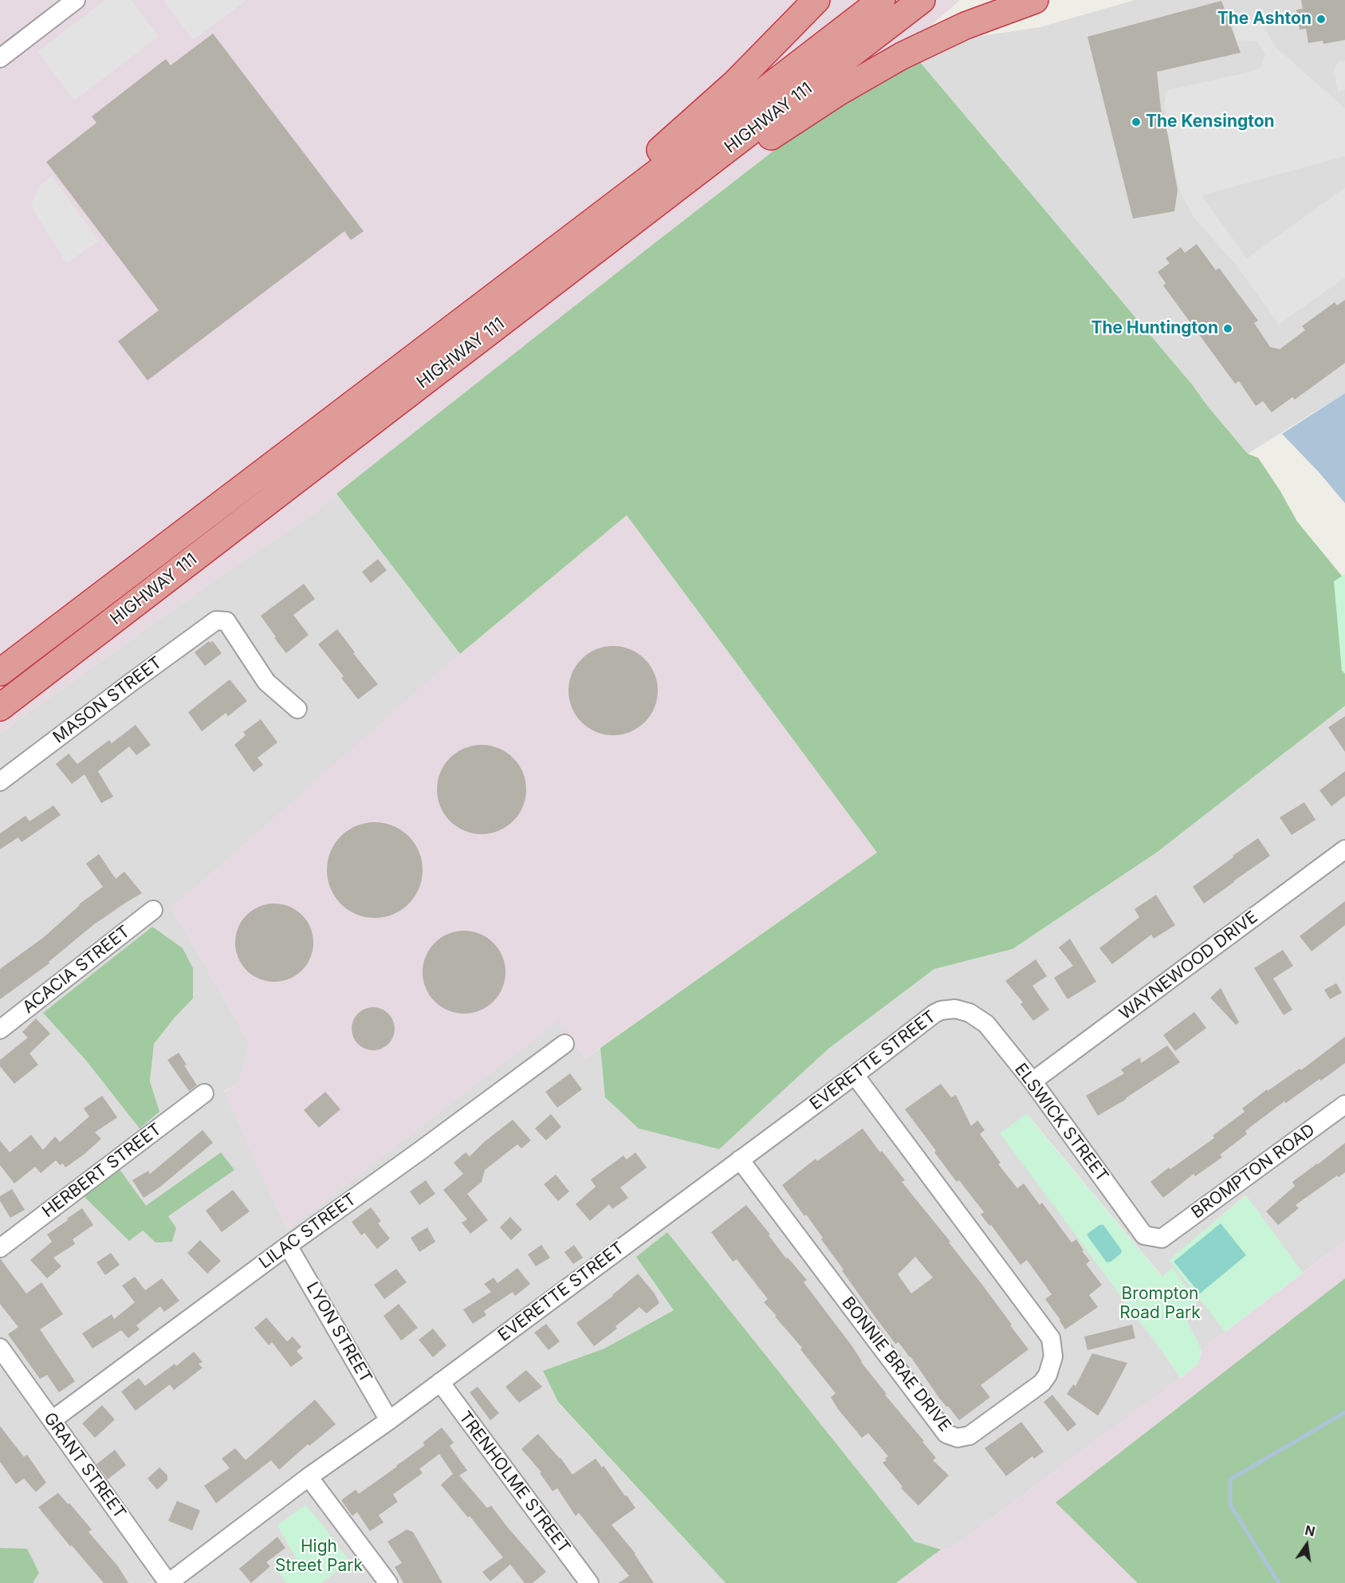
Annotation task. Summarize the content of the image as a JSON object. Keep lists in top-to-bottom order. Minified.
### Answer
{"streets":{"highway":["HIGHWAY 111"],"street":["MASON STREET","WAYNEWOOD DRIVE","ACACIA STREET","EVERETTE STREET","ELSWICK STREET","HERBERT STREET","BROMPTON ROAD","LILAC STREET","LYON STREET","BONNIE BRAE DRIVE","GRANT STREET","TRENHOLME STREET"]},"crossings":[["WAYNEWOOD DRIVE","ELSWICK STREET"],["EVERETTE STREET","ELSWICK STREET"],["EVERETTE STREET","LYON STREET"],["EVERETTE STREET","BONNIE BRAE DRIVE"],["EVERETTE STREET","GRANT STREET"],["EVERETTE STREET","TRENHOLME STREET"],["ELSWICK STREET","BROMPTON ROAD"],["LILAC STREET","LYON STREET"],["LILAC STREET","GRANT STREET"]],"parks":["Brompton Road Park","High Street Park"],"places":["The Ashton","The Kensington","The Huntington"],"north":"top"}
